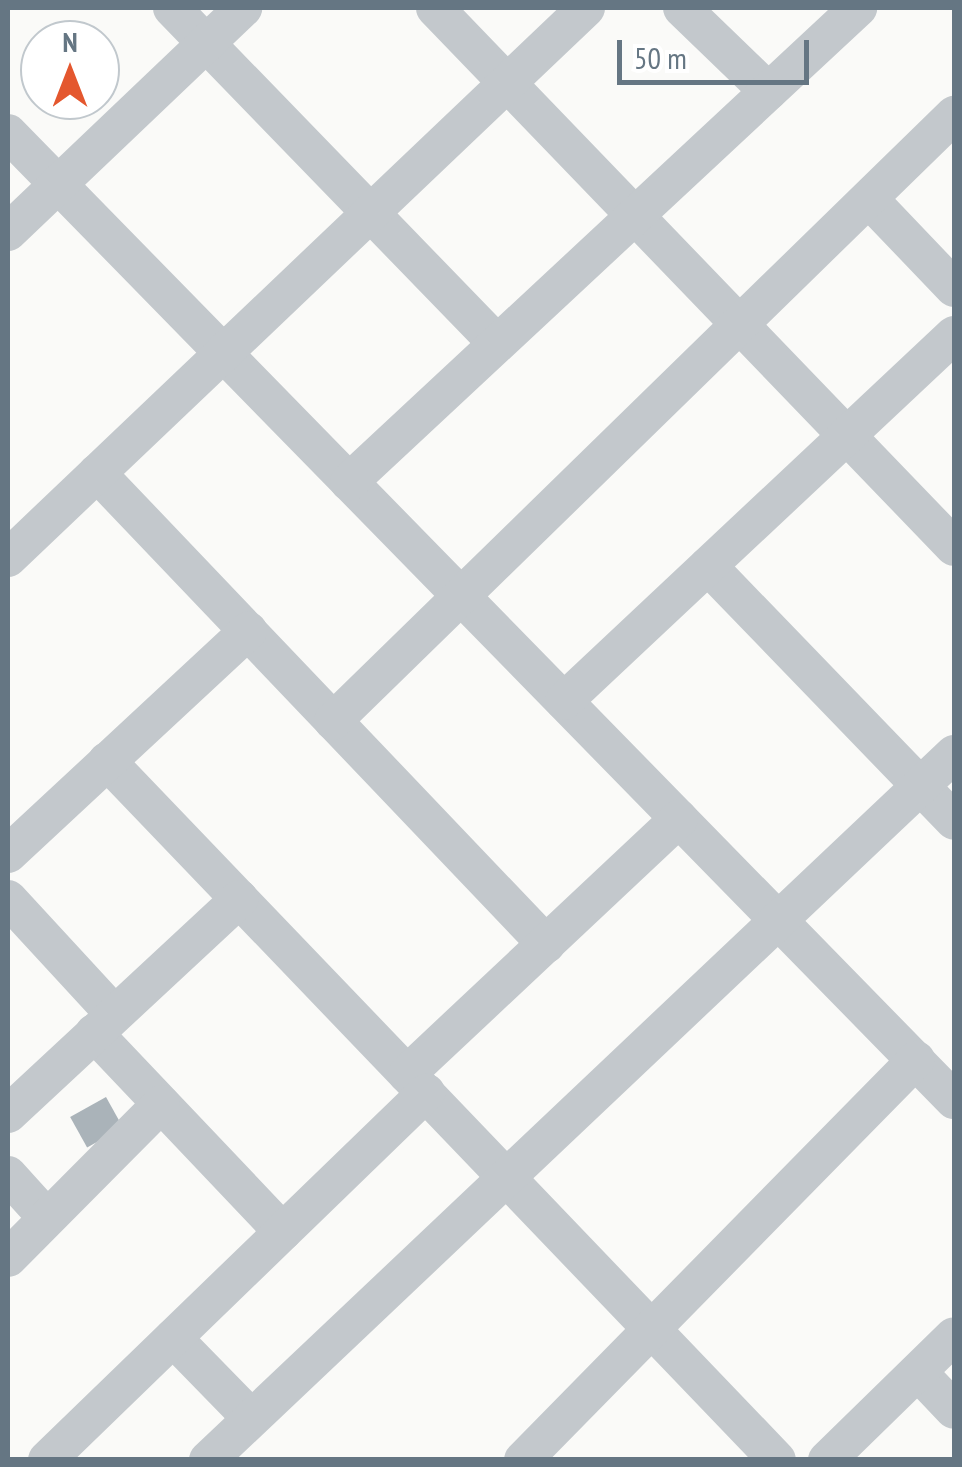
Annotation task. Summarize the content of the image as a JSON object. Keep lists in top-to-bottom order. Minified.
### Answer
{"scale_bar":"50 m","north":"top"}
